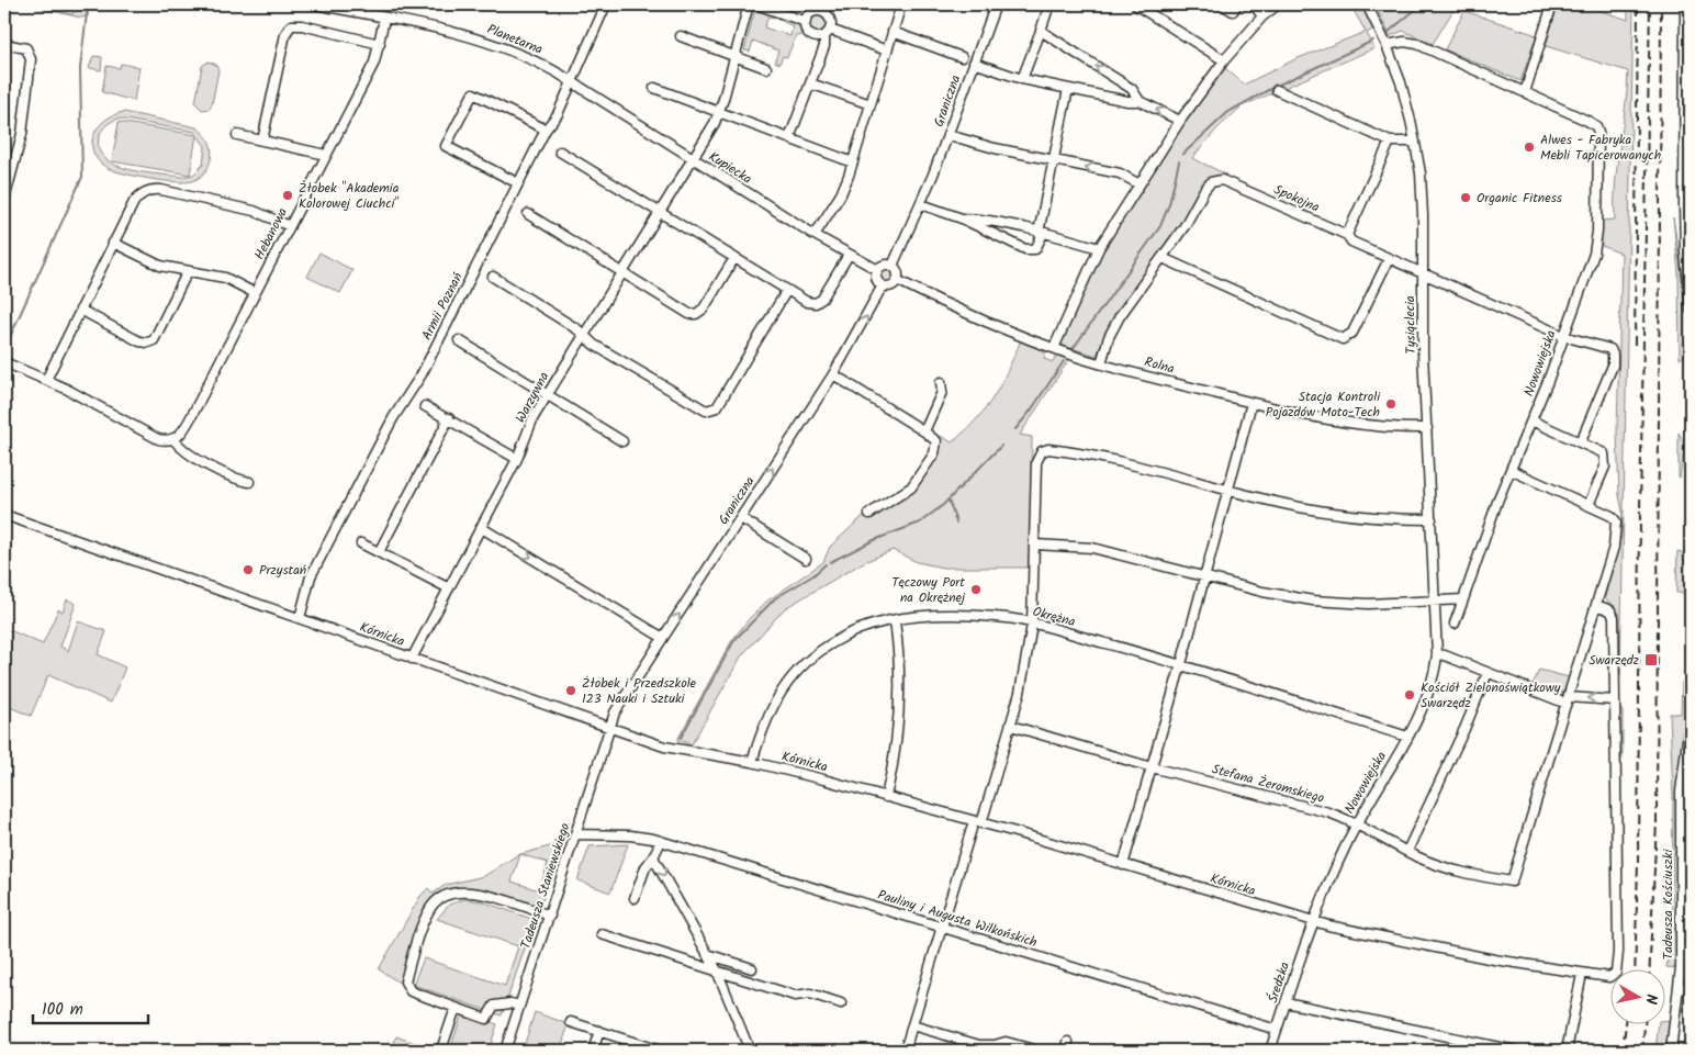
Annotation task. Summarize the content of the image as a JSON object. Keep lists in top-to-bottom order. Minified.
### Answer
{"streets":{"street":["Planetarna","Graniczna","Kupiecka","Spokojna","Hebanowa","Armii Poznań","Tysiąclecia","Nowowiejska","Rolna","Warzywna","Okrężna","Kórnicka","Stefana Żeromskiego","Tadeusza Staniewskiego","Tadeusza Kościuszki","Pauliny i Augusta Wilkońskich","Średzka"]},"crossings":[["Planetarna","Kupiecka"],["Planetarna","Hebanowa"],["Planetarna","Armii Poznań"],["Graniczna","Kupiecka"],["Graniczna","Rolna"],["Graniczna","Kórnicka"],["Graniczna","Tadeusza Staniewskiego"],["Kupiecka","Armii Poznań"],["Kupiecka","Rolna"],["Kupiecka","Warzywna"],["Spokojna","Tysiąclecia"],["Spokojna","Nowowiejska"],["Spokojna","Rolna"],["Armii Poznań","Kórnicka"],["Tysiąclecia","Nowowiejska"],["Tysiąclecia","Rolna"],["Nowowiejska","Okrężna"],["Nowowiejska","Kórnicka"],["Nowowiejska","Stefana Żeromskiego"],["Nowowiejska","Średzka"],["Warzywna","Kórnicka"],["Okrężna","Kórnicka"],["Kórnicka","Tadeusza Staniewskiego"],["Kórnicka","Średzka"],["Tadeusza Staniewskiego","Pauliny i Augusta Wilkońskich"],["Pauliny i Augusta Wilkońskich","Średzka"]],"one_way":["Graniczna"],"places":{"other":["Alwes - Fabryka Mebli Tapicerowanych","Żłobek \"Akademia Kolorowej Ciuchci\"","Organic Fitness","Stacja Kontroli Pojazdów Moto-Tech","Przystań","Tęczowy Port na Okrężnej","Żłobek i Przedszkole 123 Nauki i Sztuki","Kościół Zielonoświątkowy Swarzędz"],"transit":["Swarzędz"]},"scale_bar":"100 m","north":"right"}
